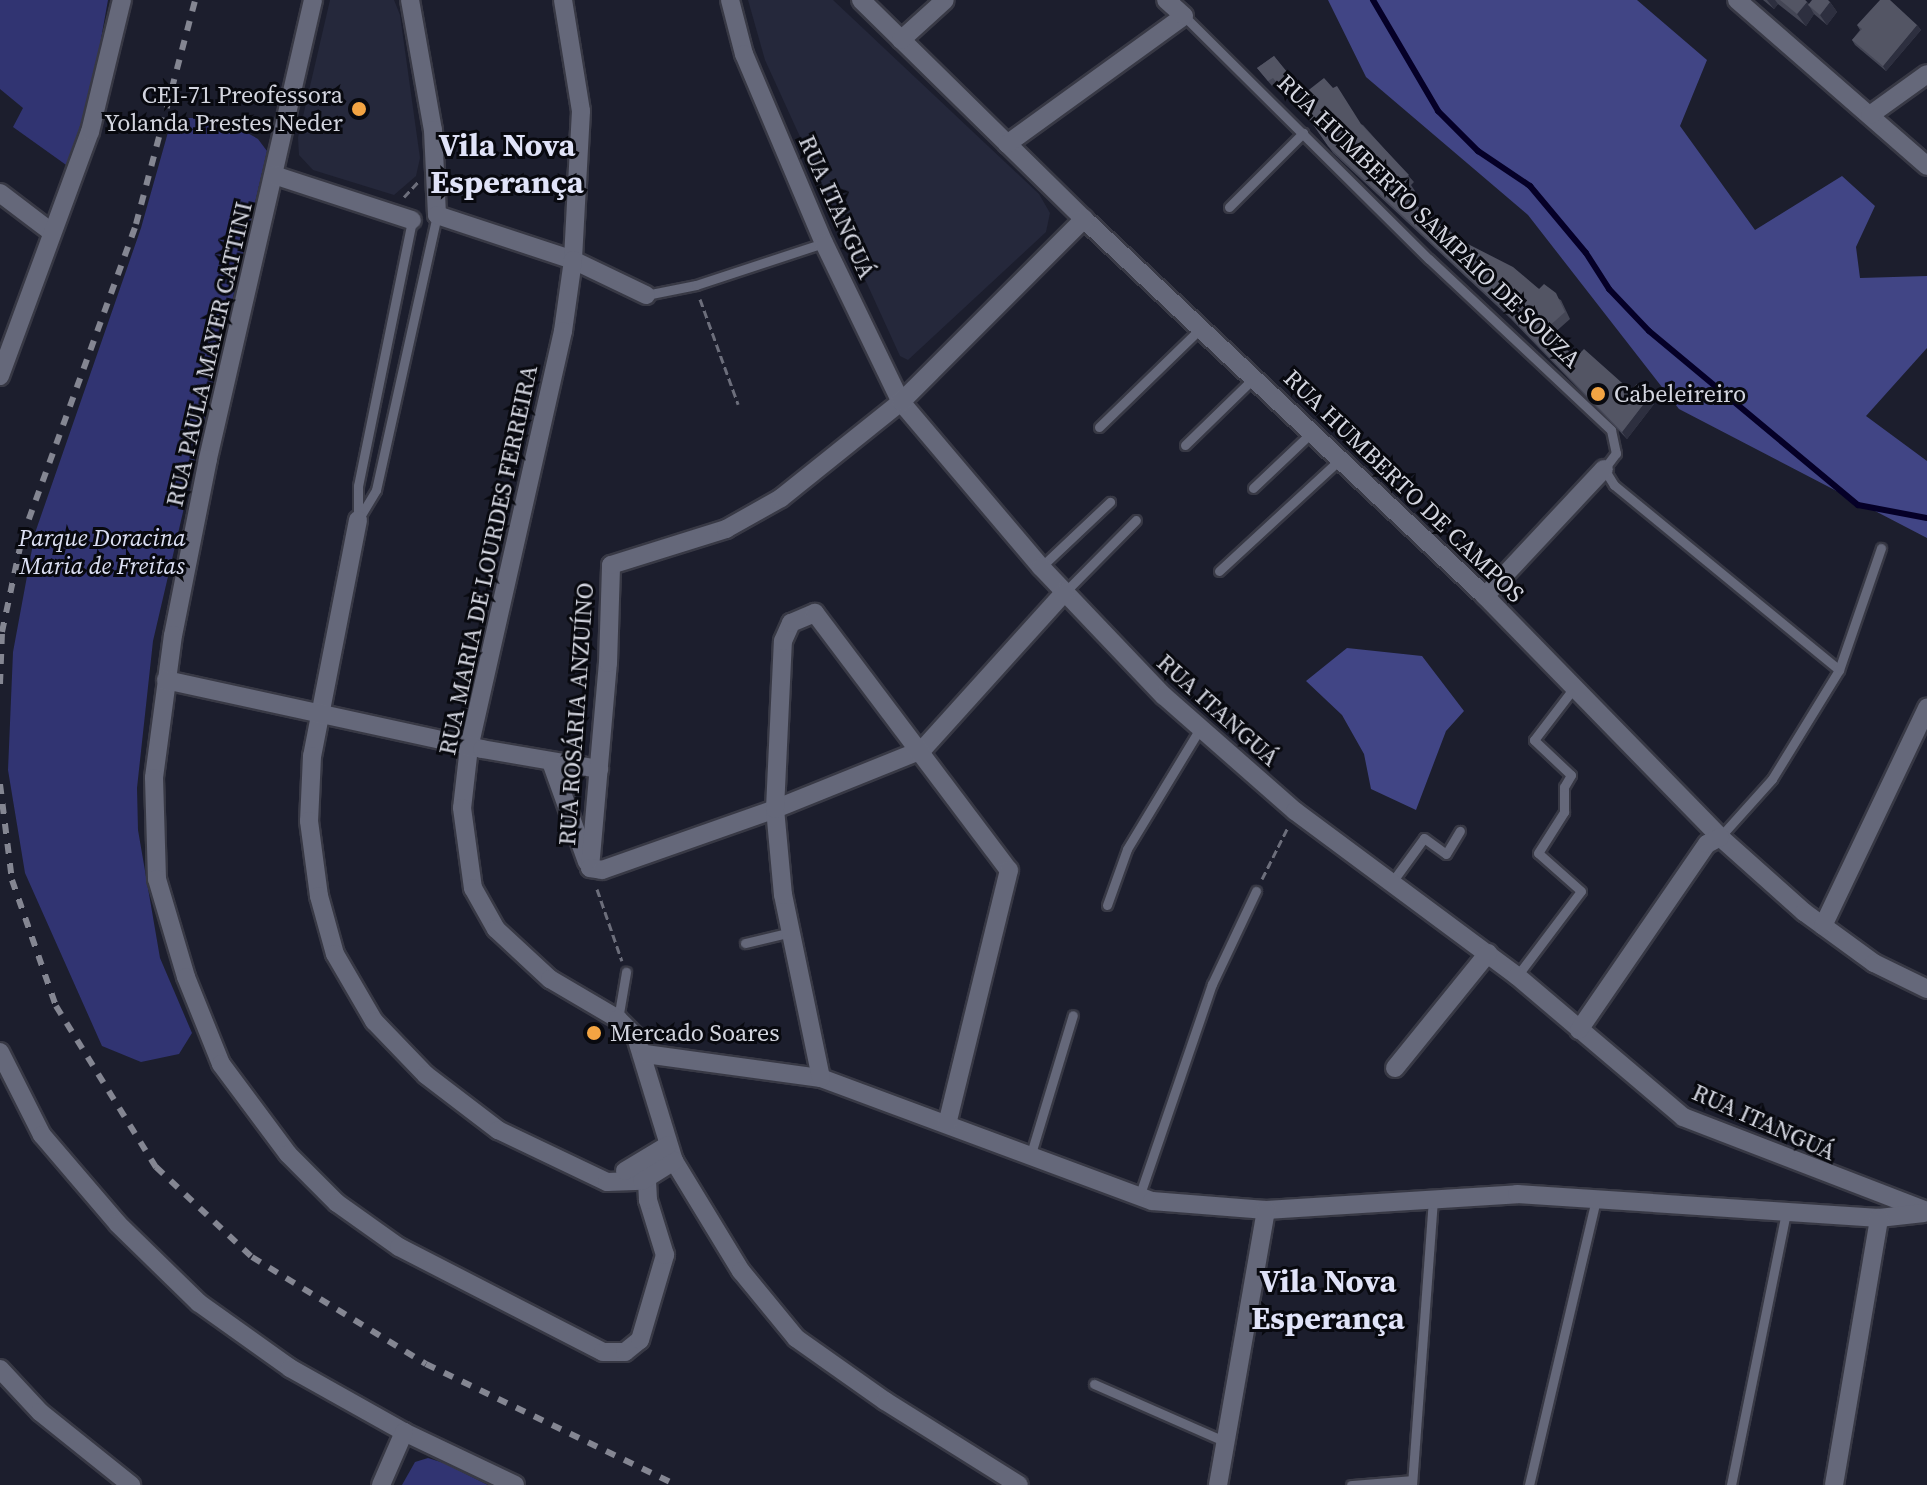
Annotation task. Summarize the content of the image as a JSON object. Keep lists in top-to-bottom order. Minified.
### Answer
{"streets":{"street":["RUA ITANGUÁ","RUA HUMBERTO SAMPAIO DE SOUZA","RUA PAULA MAYER CATTINI","RUA HUMBERTO DE CAMPOS","RUA MARIA DE LOURDES FERREIRA","RUA ROSÁRIA ANZUÍNO"]},"crossings":[["RUA ITANGUÁ","RUA ROSÁRIA ANZUÍNO"]],"districts":["Vila Nova Esperança","Vila Nova Esperança"],"parks":["Parque Doracina Maria de Freitas"],"places":["CEI-71 Preofessora Yolanda Prestes Neder","Cabeleireiro","Mercado Soares"]}
